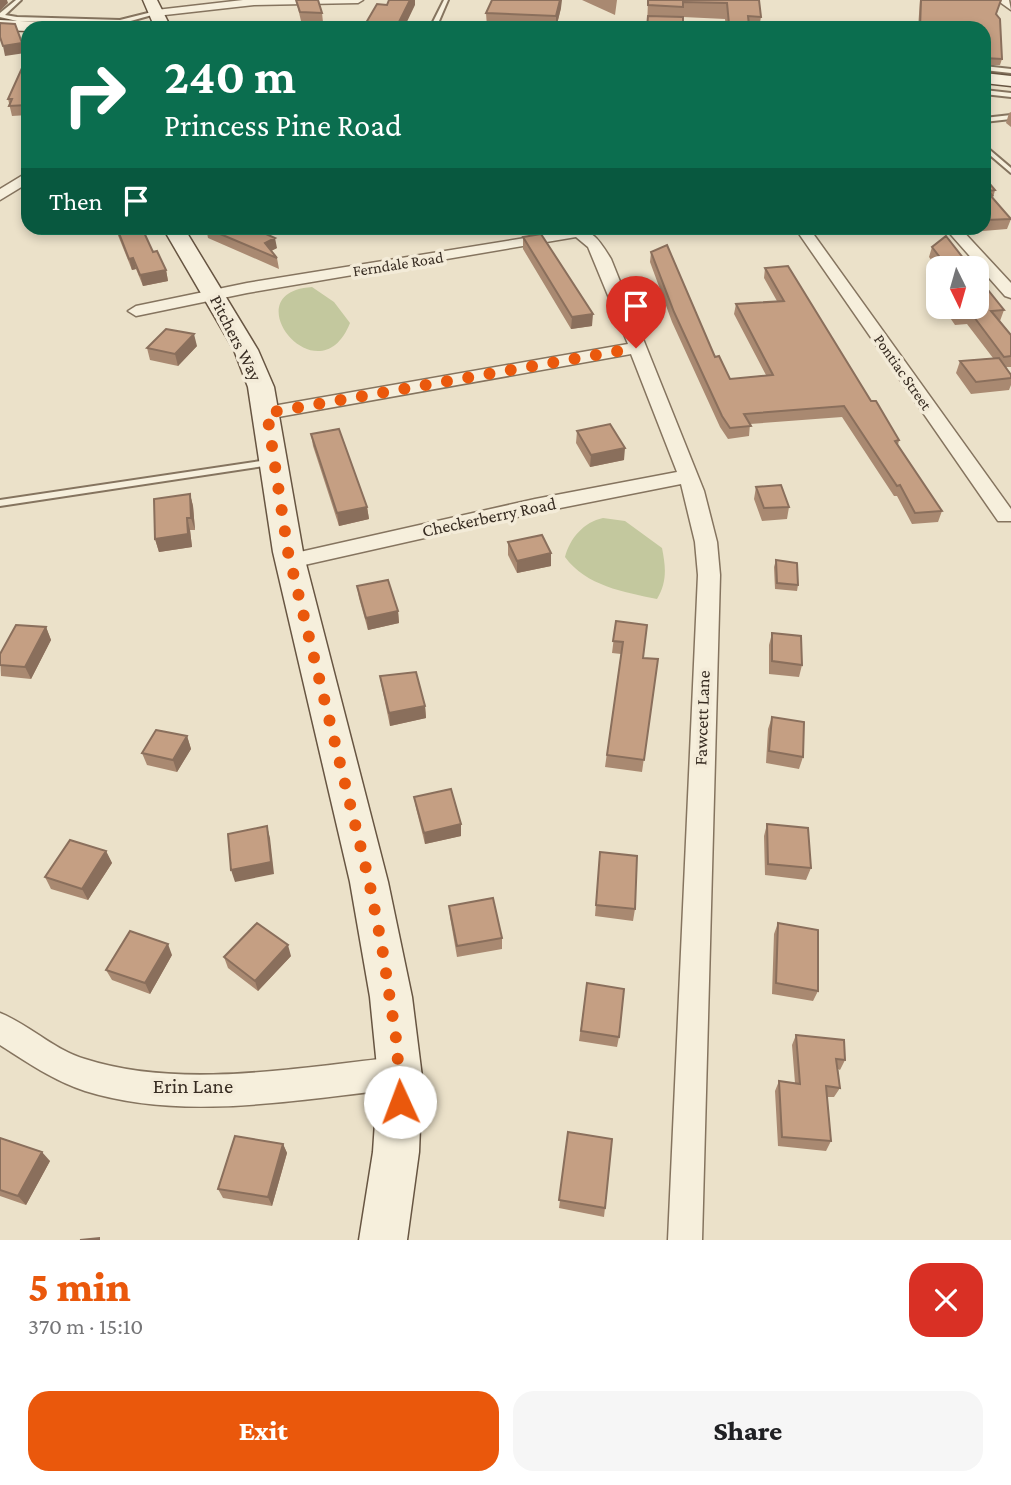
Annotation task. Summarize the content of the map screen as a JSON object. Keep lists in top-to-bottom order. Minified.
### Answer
{"streets":{"main road":["Pitchers Way"],"street":["Ferndale Road","Pontiac Street","Checkerberry Road","Fawcett Lane","Erin Lane"]},"crossings":[["Ferndale Road","Pitchers Way"],["Pitchers Way","Checkerberry Road"],["Pitchers Way","Erin Lane"],["Checkerberry Road","Fawcett Lane"]],"north":"bottom","page":{"turn":["240 m","Princess Pine Road"],"then":"Then","heading":["5 min","370 m · 15:10"],"buttons":["Exit","Share"]}}
